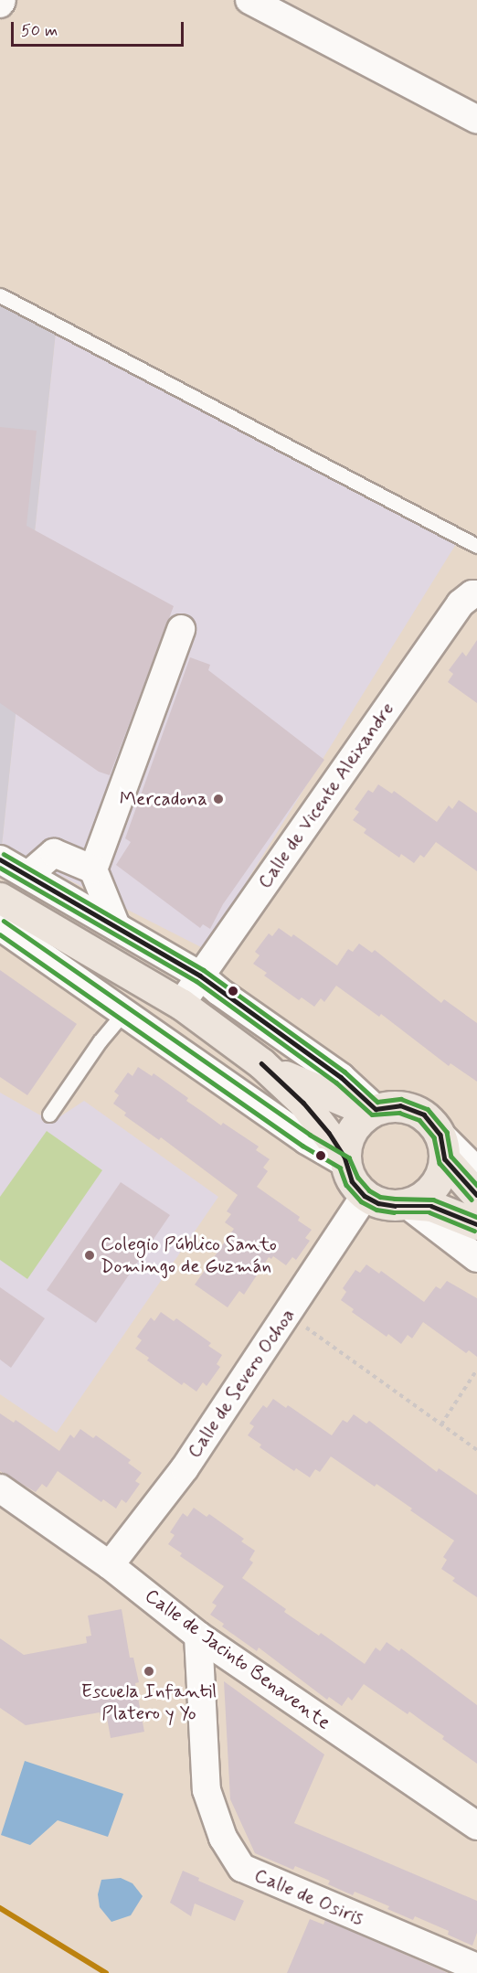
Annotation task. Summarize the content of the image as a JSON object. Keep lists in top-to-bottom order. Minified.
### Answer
{"streets":{"street":["Calle de Vicente Aleixandre","Calle de Severo Ochoa","Calle de Jacinto Benavente","Calle de Osiris"]},"crossings":[["Calle de Severo Ochoa","Calle de Jacinto Benavente"],["Calle de Jacinto Benavente","Calle de Osiris"]],"places":["Mercadona","Colegio Público Santo Domingo de Guzmán","Escuela Infantil Platero y Yo"],"scale_bar":"50 m"}
